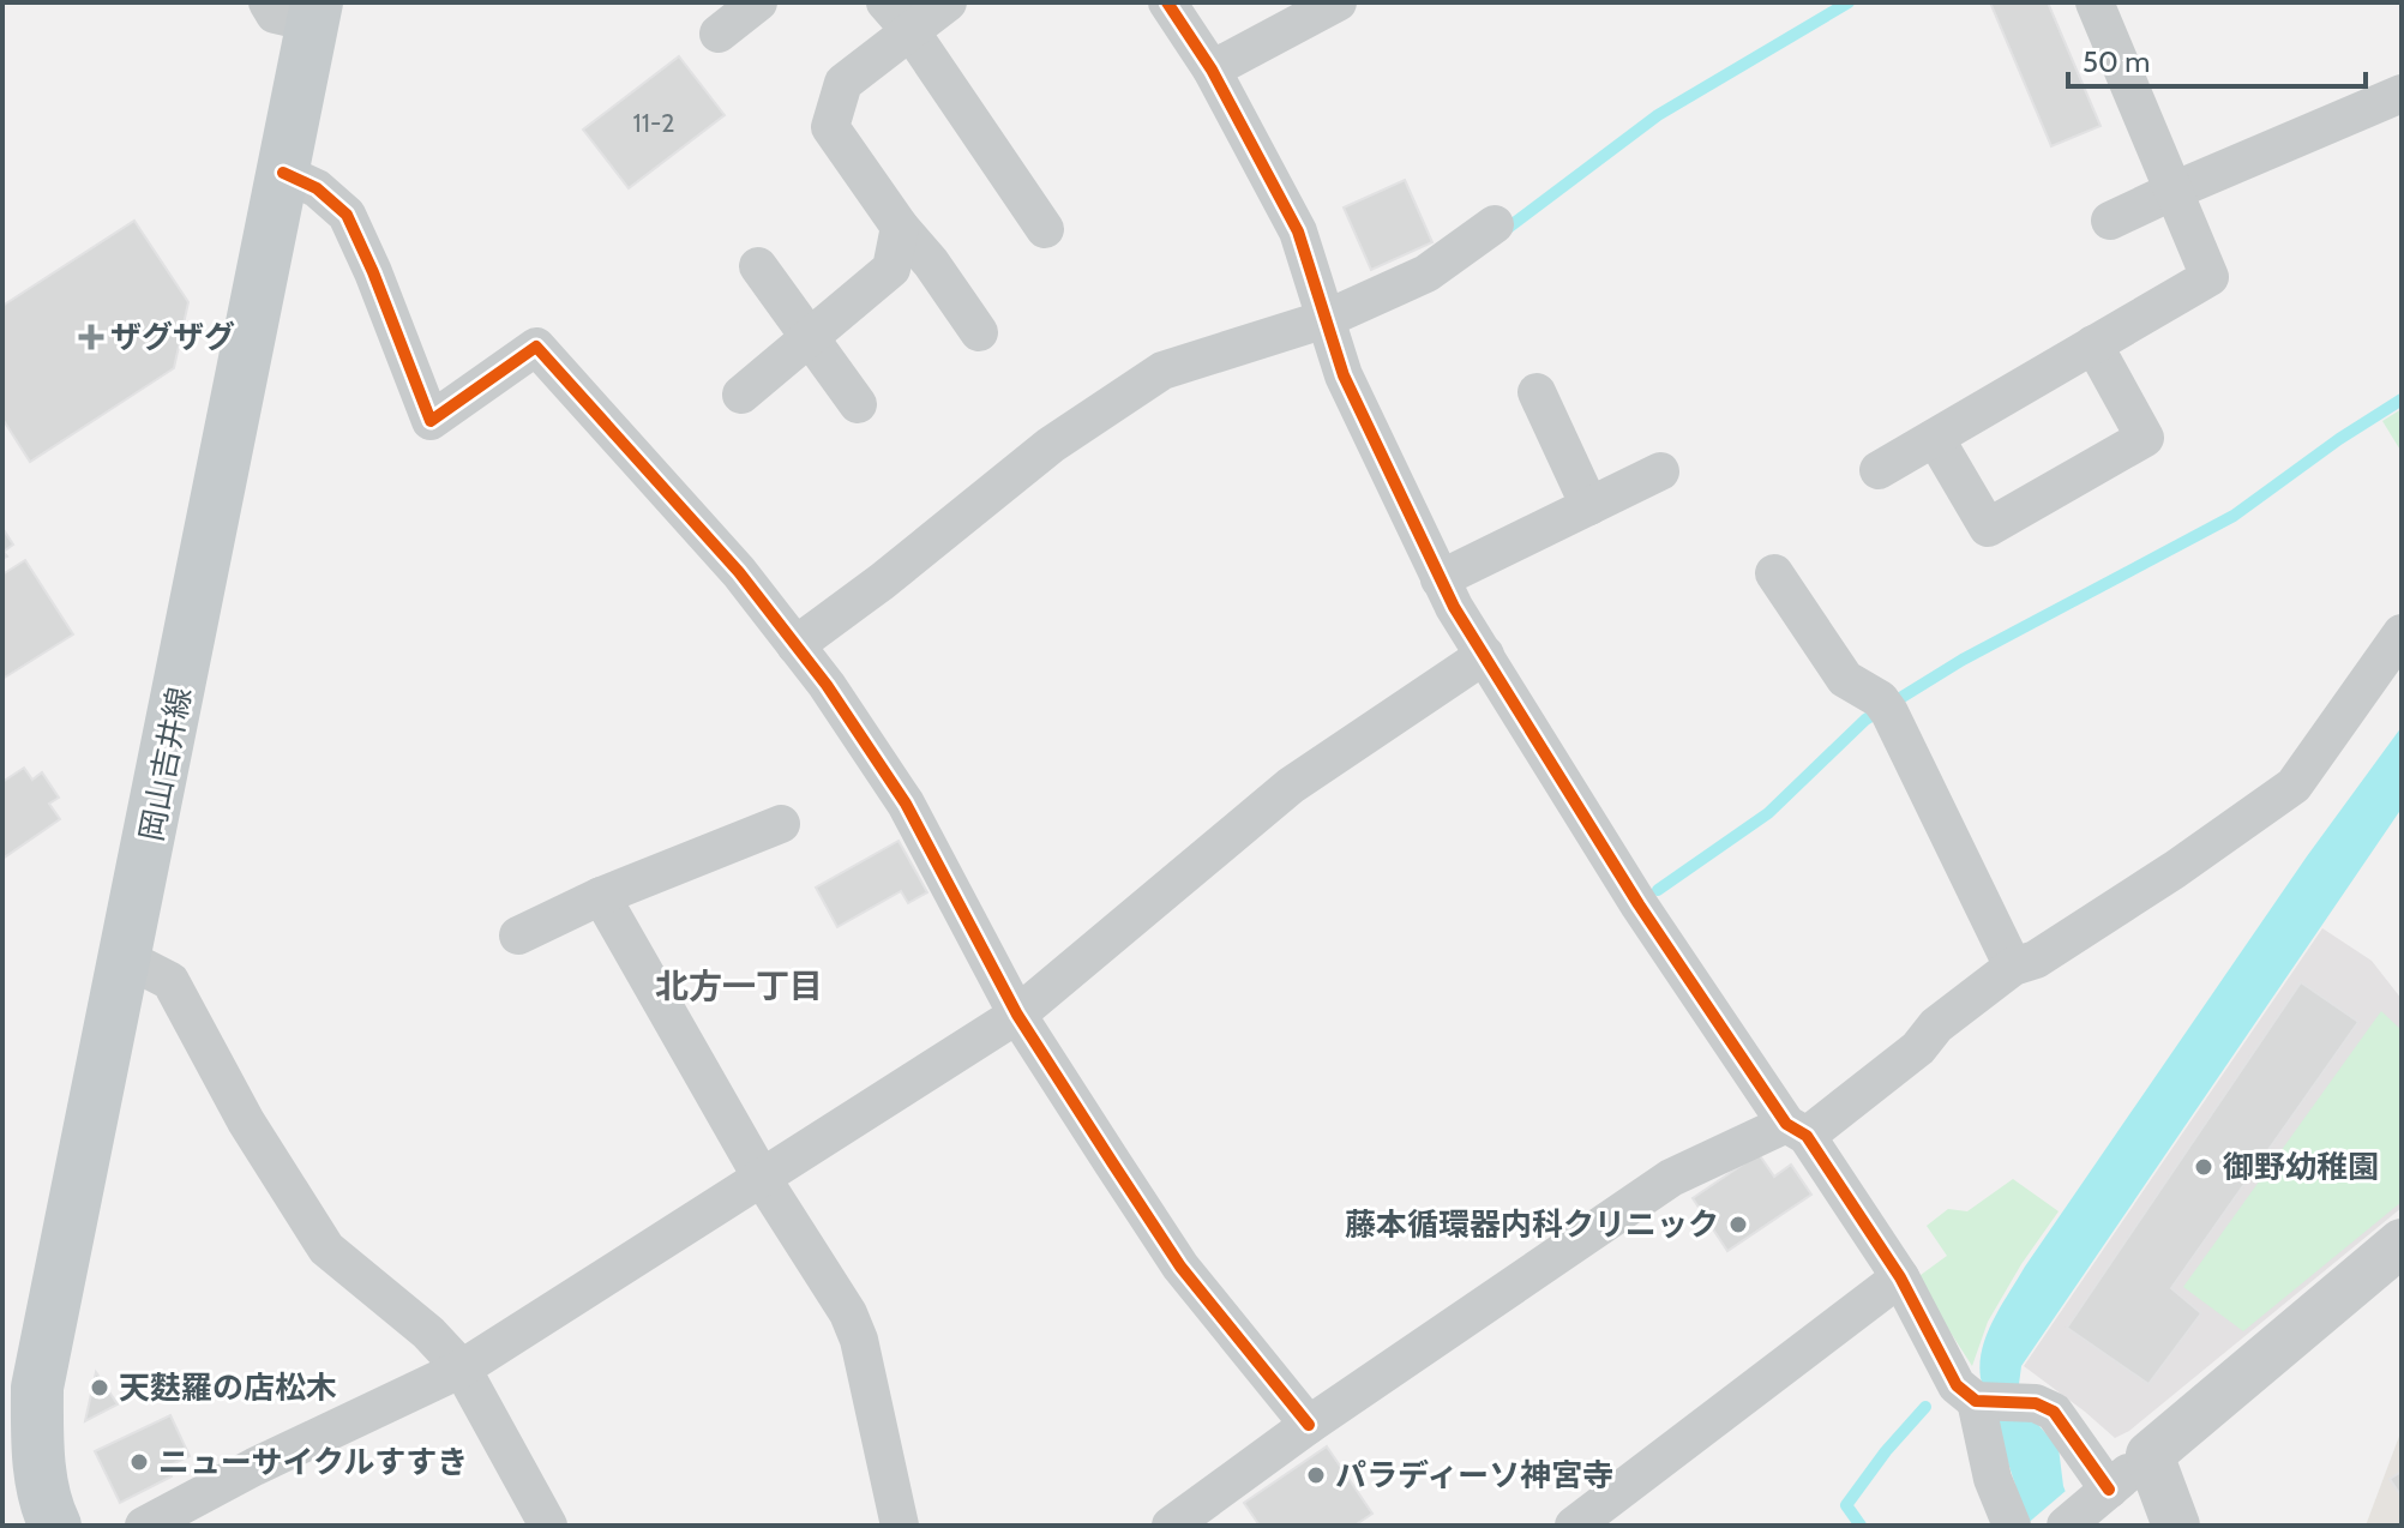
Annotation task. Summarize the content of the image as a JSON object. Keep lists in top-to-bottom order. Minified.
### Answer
{"streets":{"main road":["岡山吉井線"]},"districts":["北方一丁目"],"places":{"health":["ザグザグ"],"other":["御野幼稚園","藤本循環器内科クリニック","天麩羅の店松木","ニューサイクルすすき","パラディーソ神宮寺"]},"house_numbers":["11-2"],"scale_bar":"50 m"}
